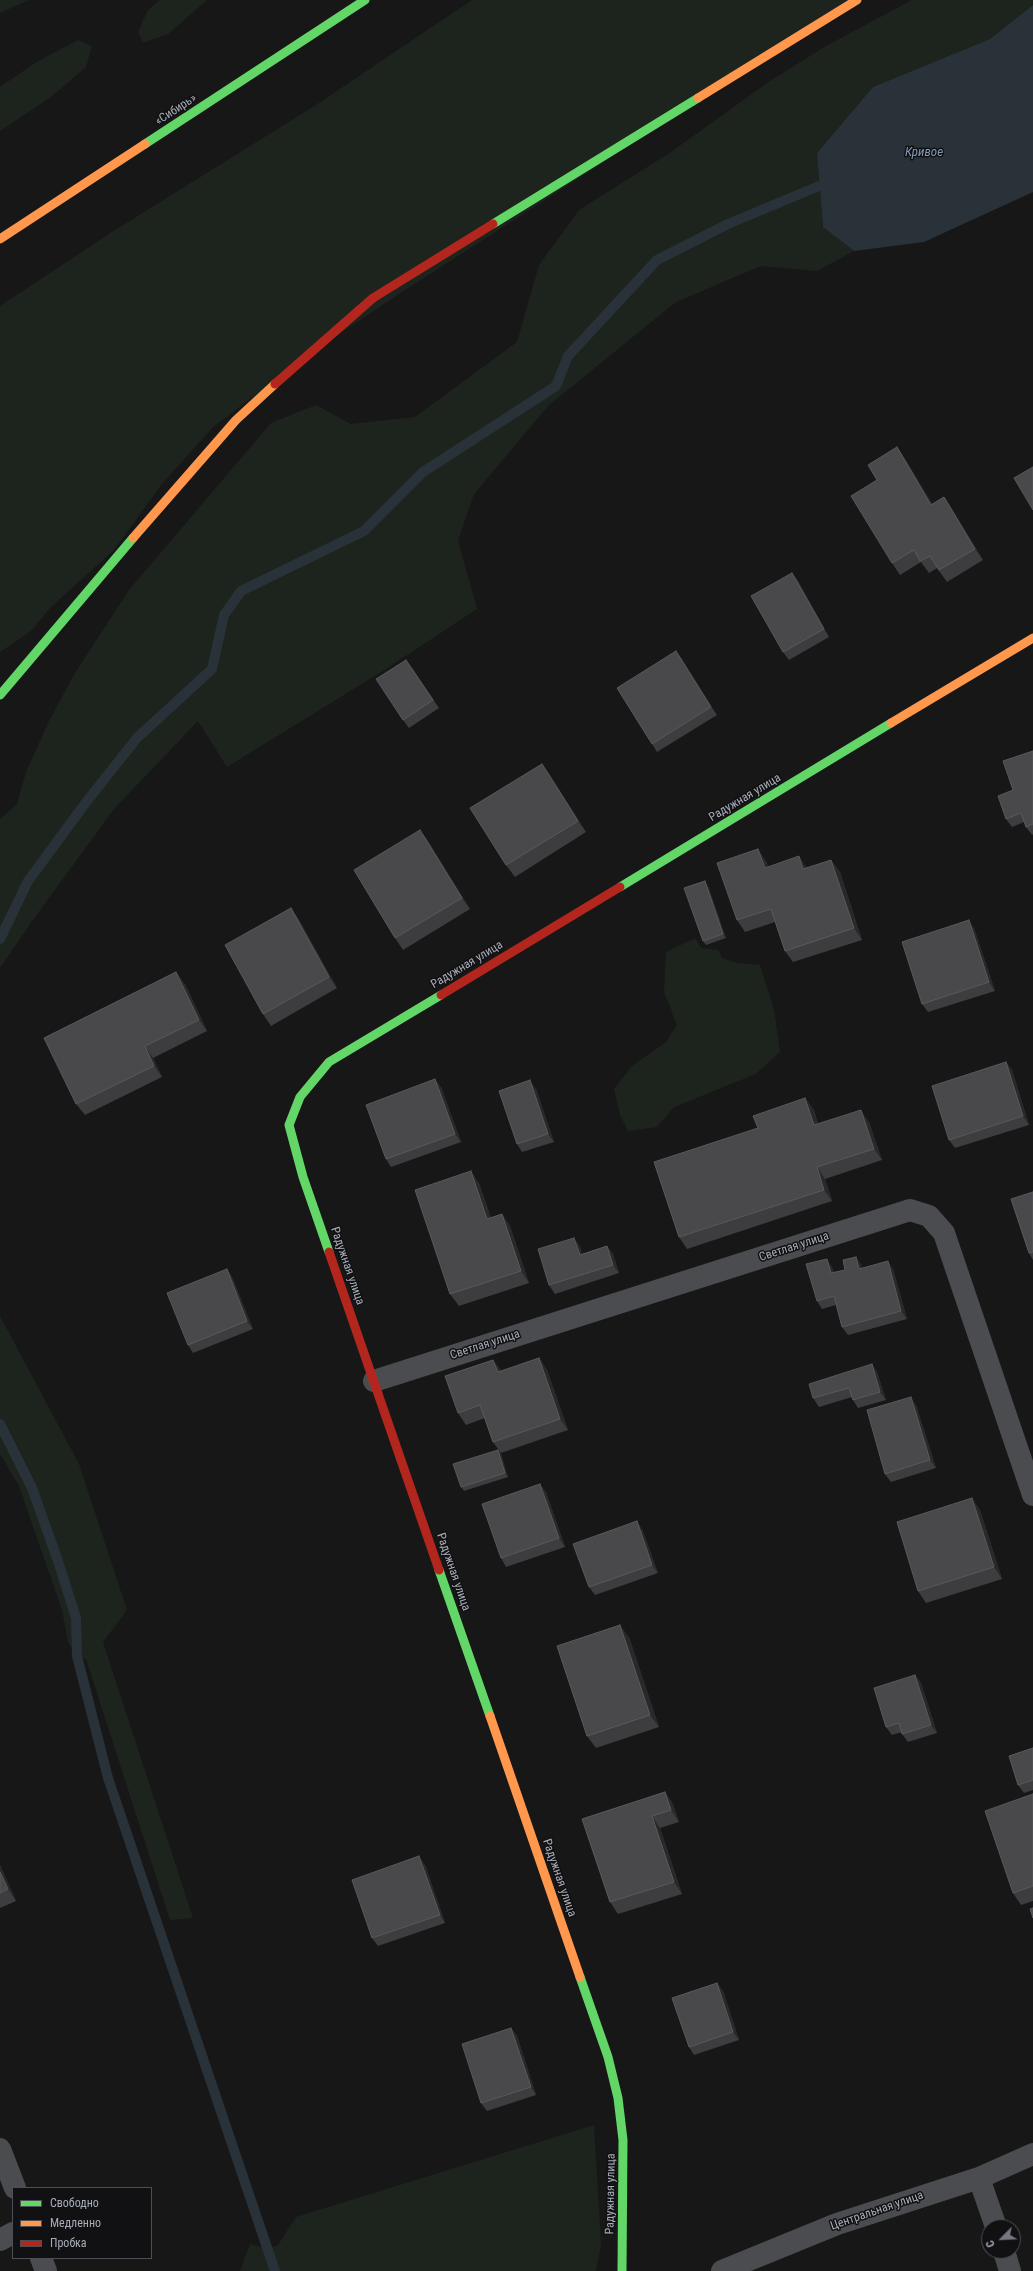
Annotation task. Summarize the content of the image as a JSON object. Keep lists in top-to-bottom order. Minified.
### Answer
{"streets":{"main road":["«Сибирь»","Радужная улица"],"street":["Светлая улица","Центральная улица"]},"crossings":[["Радужная улица","Светлая улица"]],"water":["Кривое"],"legend":["Свободно","Медленно","Пробка"],"north":"bottom left"}
